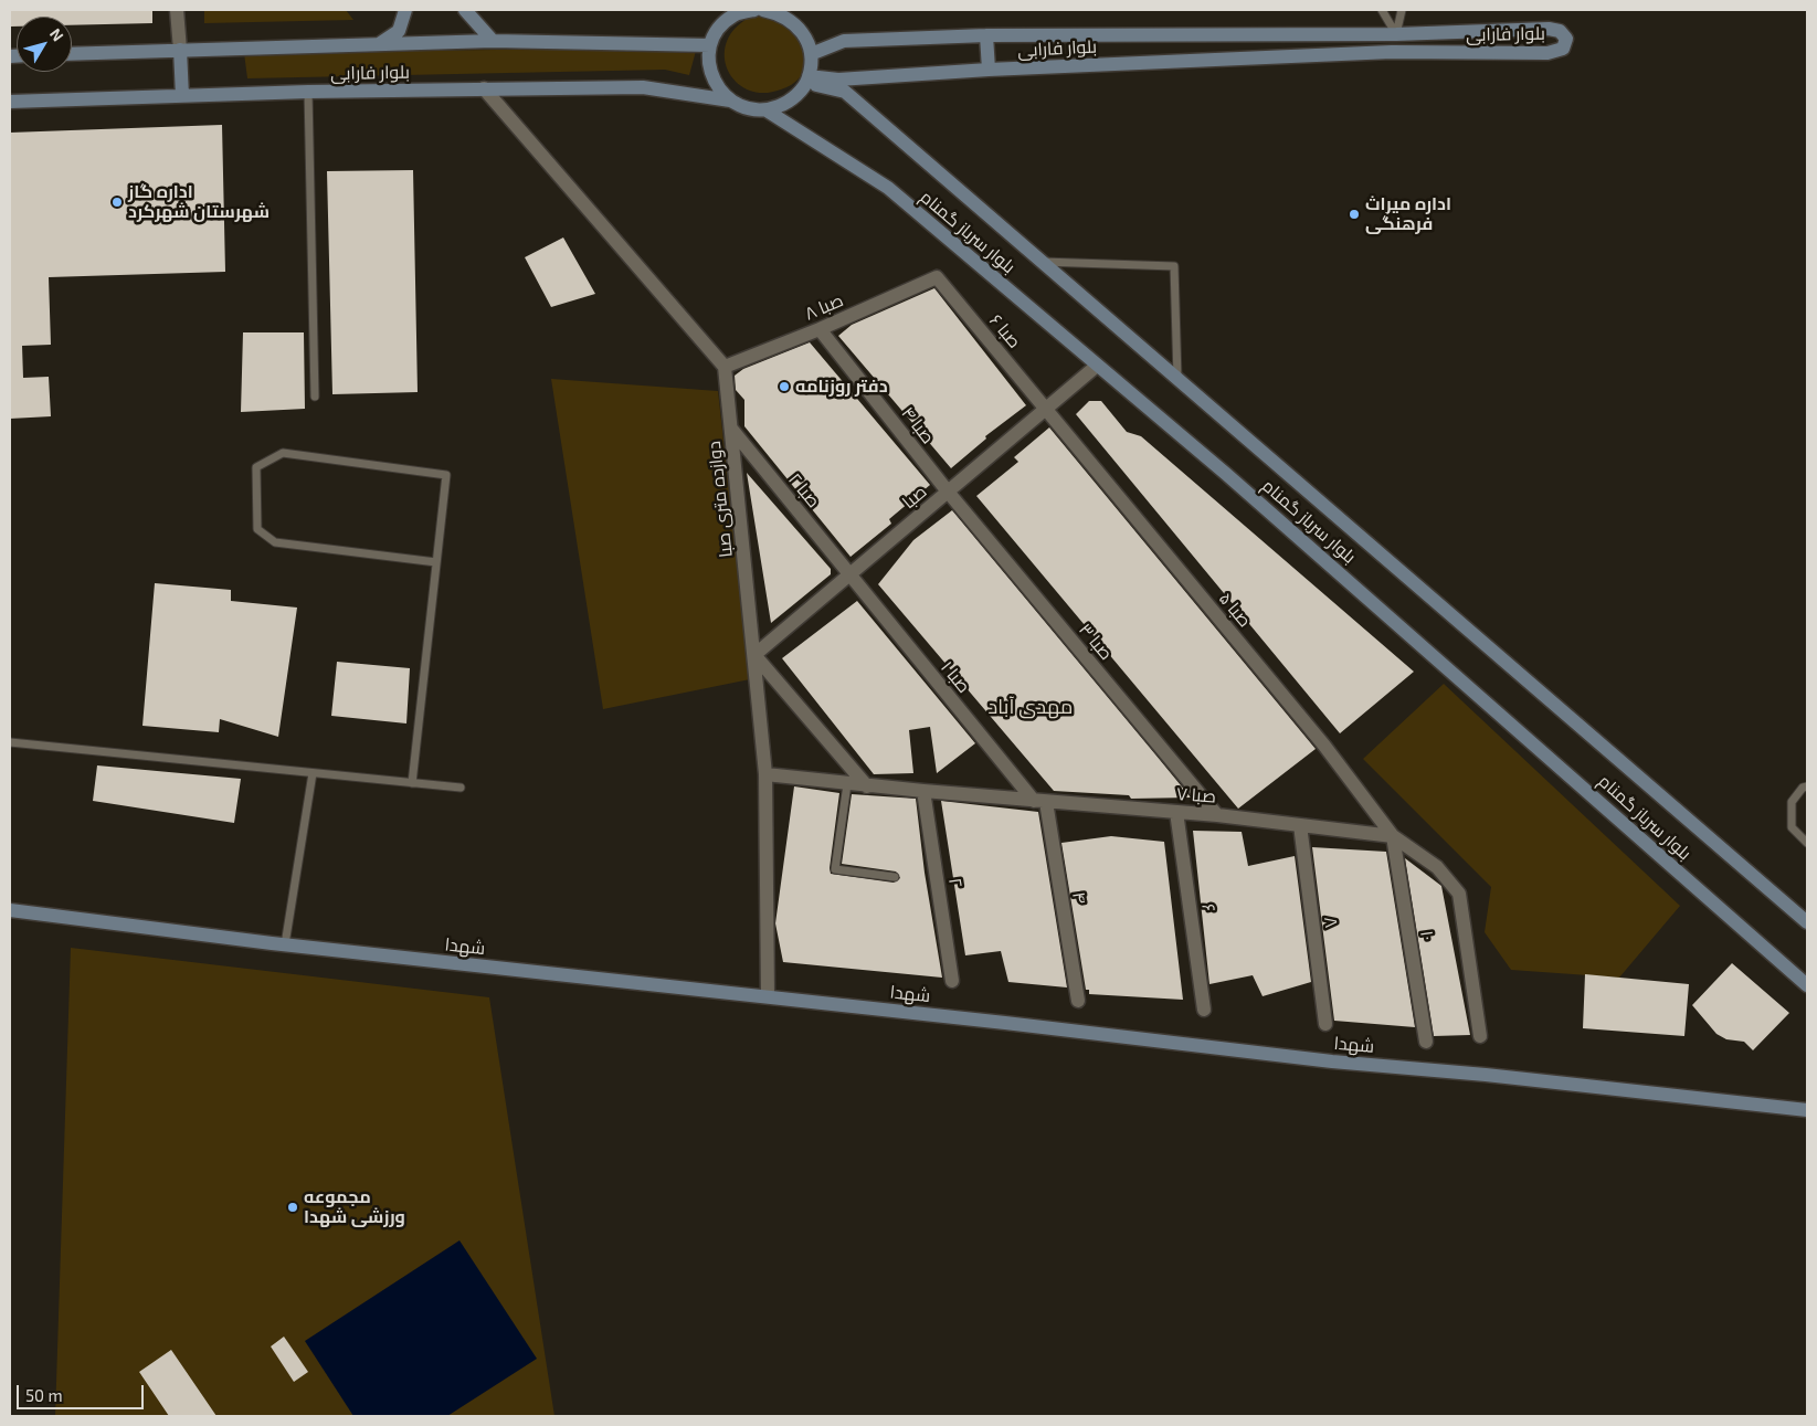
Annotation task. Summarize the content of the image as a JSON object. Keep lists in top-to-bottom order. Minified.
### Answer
{"streets":{"main road":["بلوار فارابی","بلوار سرباز گمنام","شهدا"],"street":["صبا ۸","صبا ۶","صبا ۴","صبا ۲","صبا","دوازده متری صبا","صبا ۵","صبا ۳","صبا ۱","صبا ۷","۲","۴","۶","۸","۱۰"]},"crossings":[["بلوار فارابی","بلوار سرباز گمنام"],["بلوار سرباز گمنام","صبا"],["صبا ۸","صبا ۶"],["صبا ۸","صبا ۴"],["صبا ۸","دوازده متری صبا"],["صبا ۶","صبا"],["صبا ۶","صبا ۵"],["صبا ۴","صبا"],["صبا ۴","صبا ۳"],["صبا ۲","صبا"],["صبا ۲","دوازده متری صبا"],["صبا ۲","صبا ۱"],["صبا","دوازده متری صبا"],["صبا","صبا ۵"],["صبا","صبا ۳"],["صبا","صبا ۱"],["دوازده متری صبا","صبا ۷"],["دوازده متری صبا","شهدا"],["صبا ۵","صبا ۷"],["صبا ۵","۱۰"],["صبا ۳","صبا ۷"],["صبا ۱","صبا ۷"],["صبا ۱","۴"],["صبا ۷","۲"],["صبا ۷","۴"],["صبا ۷","۶"],["صبا ۷","۸"],["صبا ۷","۱۰"]],"districts":["مهدی آباد"],"places":["اداره گاز شهرستان شهرکرد","اداره میراث فرهنگی","دفتر روزنامه","مجموعه ورزشی شهدا"],"scale_bar":"50 m","north":"top right"}
